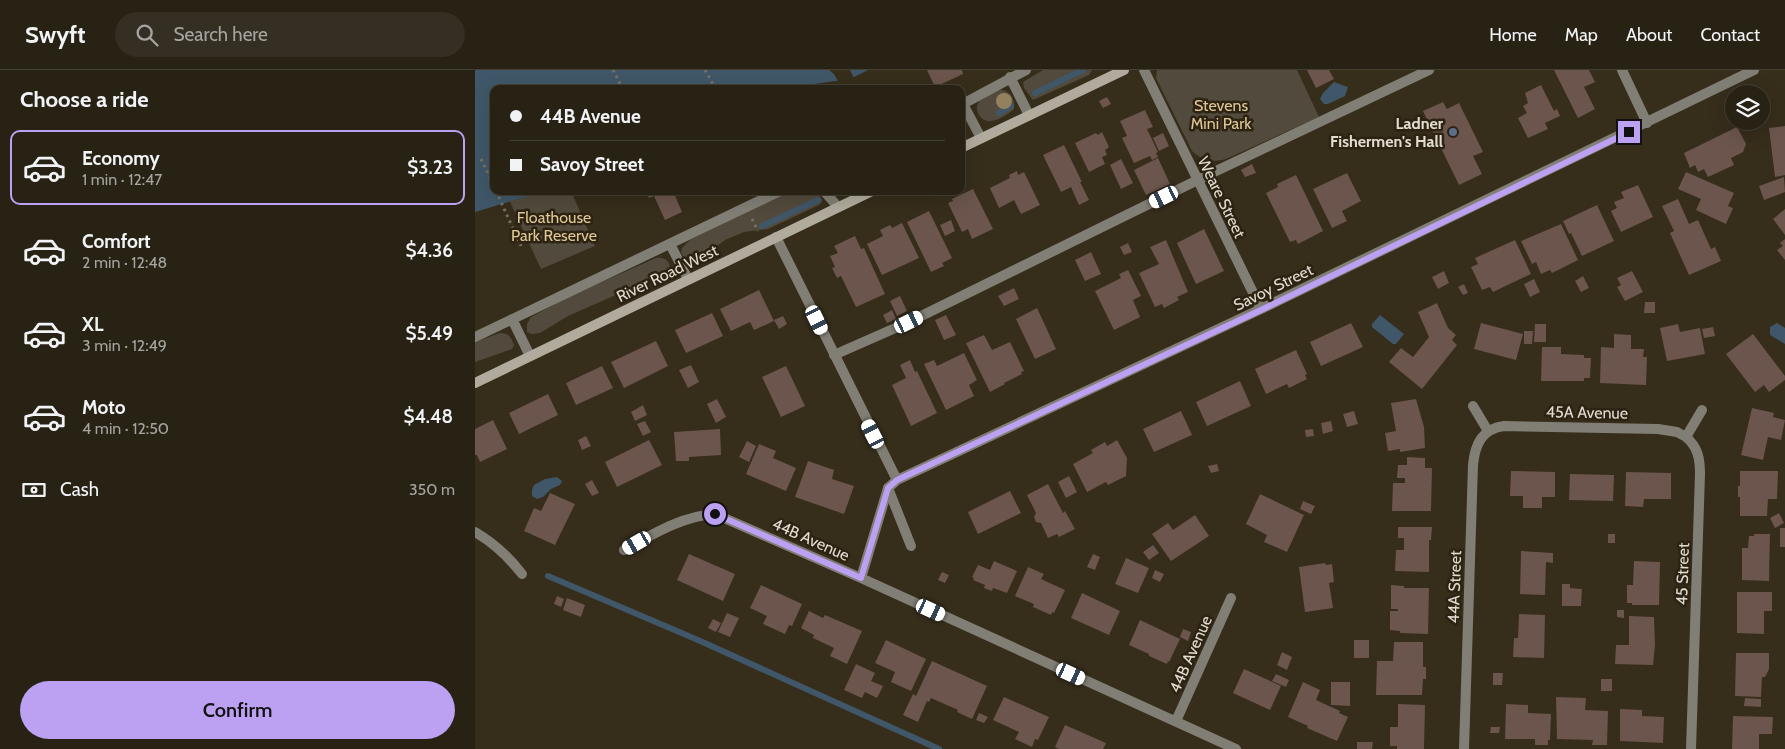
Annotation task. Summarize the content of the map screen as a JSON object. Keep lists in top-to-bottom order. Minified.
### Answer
{"streets":{"street":["Weare Street","River Road West","Savoy Street","45A Avenue","44B Avenue","45 Street","44A Street"]},"crossings":[["Weare Street","Savoy Street"],["45A Avenue","45 Street"],["45A Avenue","44A Street"]],"parks":["Stevens Mini Park","Floathouse Park Reserve"],"places":["Ladner Fishermen's Hall"],"page":{"header":"Swyft","search":"Search here","nav":["Home","Map","About","Contact"],"heading":"Choose a ride","banner":["44B Avenue","Savoy Street"],"list":[{"name":"Economy","note":"1 min · 12:47","value":"$3.23"},{"name":"Comfort","note":"2 min · 12:48","value":"$4.36"},{"name":"XL","note":"3 min · 12:49","value":"$5.49"},{"name":"Moto","note":"4 min · 12:50","value":"$4.48"}],"pay":["Cash","350 m"],"buttons":"Confirm"}}
